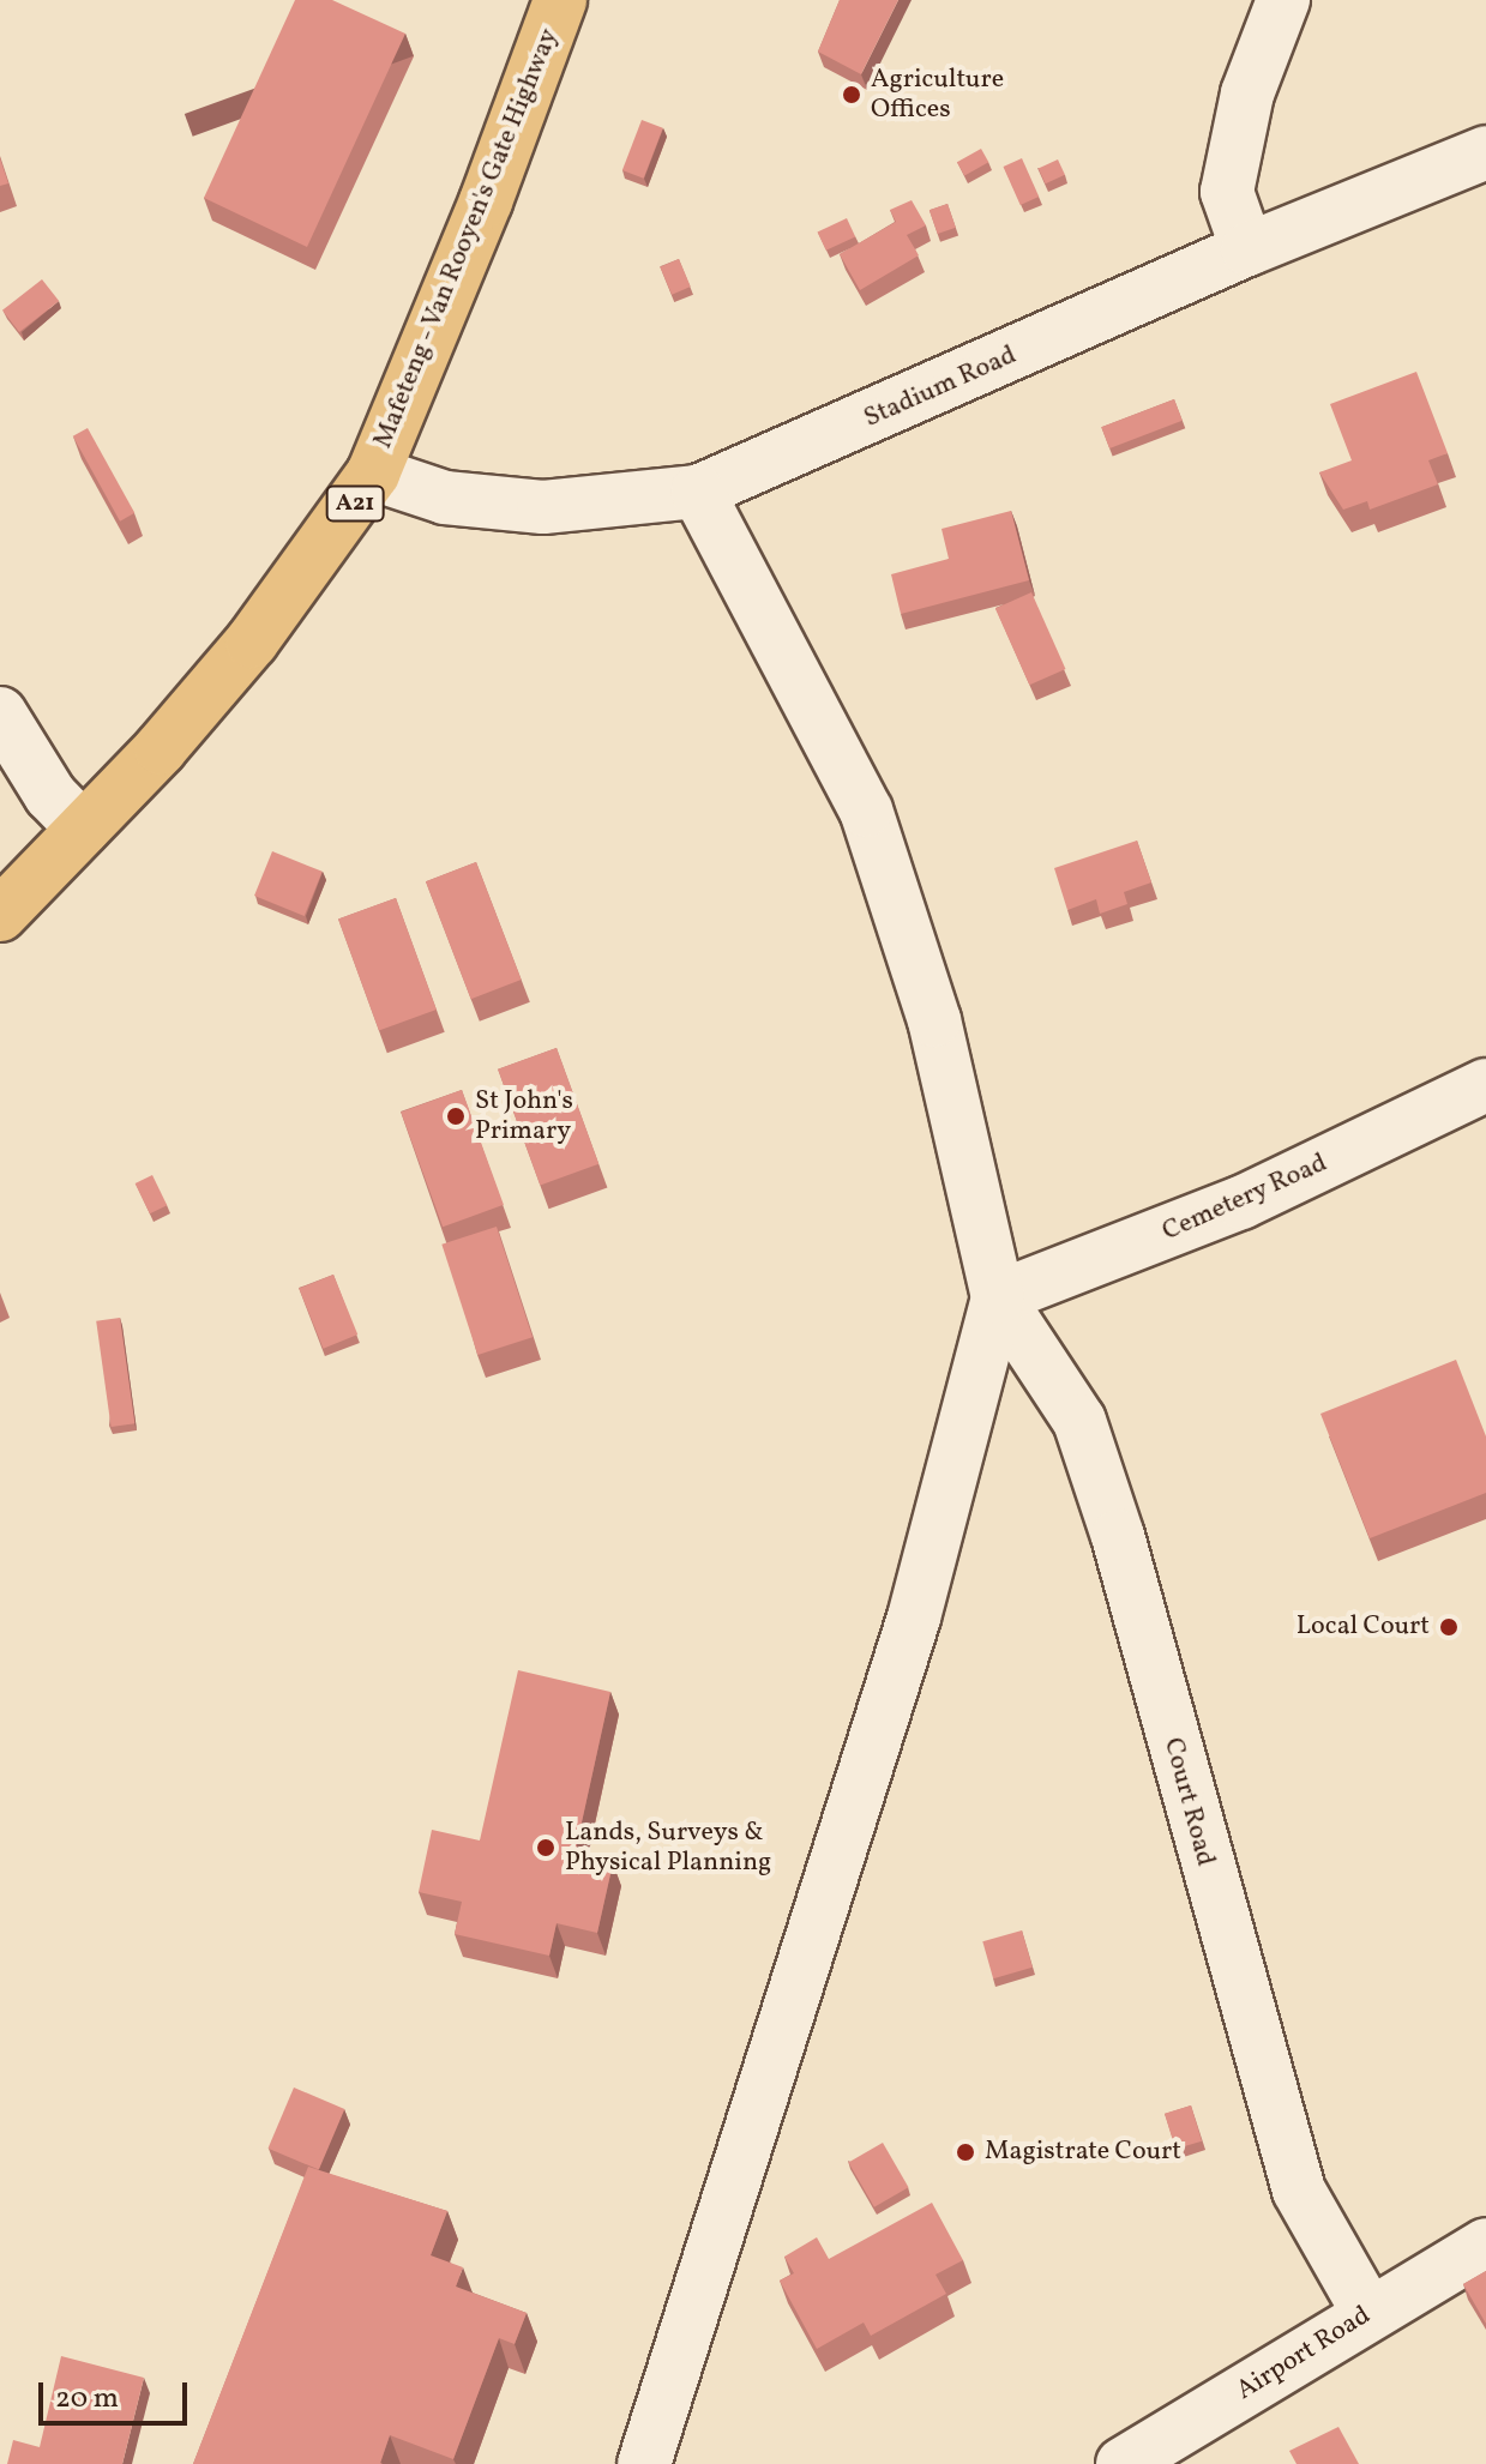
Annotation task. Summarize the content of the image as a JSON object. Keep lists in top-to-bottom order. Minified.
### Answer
{"streets":{"main road":["Mafeteng - Van Rooyen's Gate Highway","A21"],"street":["Stadium Road","Cemetery Road","Court Road","Airport Road"]},"crossings":[["Mafeteng - Van Rooyen's Gate Highway","Stadium Road"],["Cemetery Road","Court Road"],["Court Road","Airport Road"]],"places":["Agriculture Offices","St John's Primary","Local Court","Lands, Surveys & Physical Planning","Magistrate Court"],"scale_bar":"20 m"}
